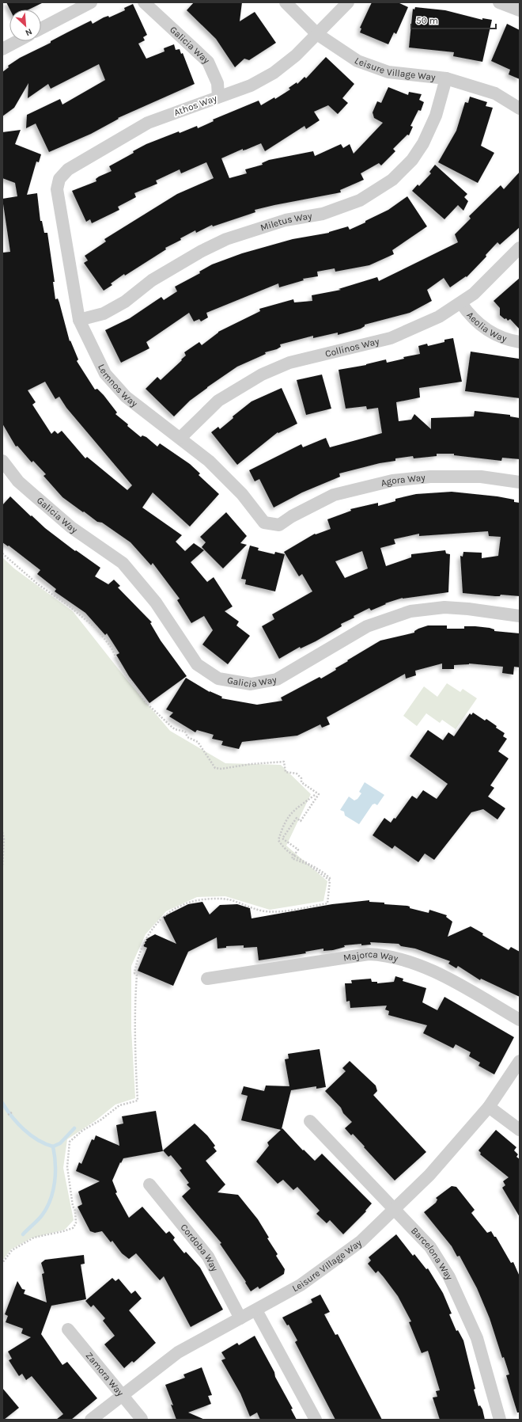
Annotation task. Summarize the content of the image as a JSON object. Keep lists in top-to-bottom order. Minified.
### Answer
{"streets":{"street":["Galicia Way","Leisure Village Way","Athos Way","Miletus Way","Aeolia Way","Collinos Way","Lemnos Way","Agora Way","Majorca Way","Cordoba Way","Barcelona Way","Zamora Way"]},"crossings":[["Galicia Way","Athos Way"],["Leisure Village Way","Athos Way"],["Leisure Village Way","Miletus Way"],["Leisure Village Way","Cordoba Way"],["Leisure Village Way","Barcelona Way"],["Leisure Village Way","Zamora Way"],["Athos Way","Lemnos Way"],["Miletus Way","Lemnos Way"],["Aeolia Way","Collinos Way"],["Collinos Way","Lemnos Way"],["Lemnos Way","Agora Way"]],"scale_bar":"50 m","north":"bottom right"}
